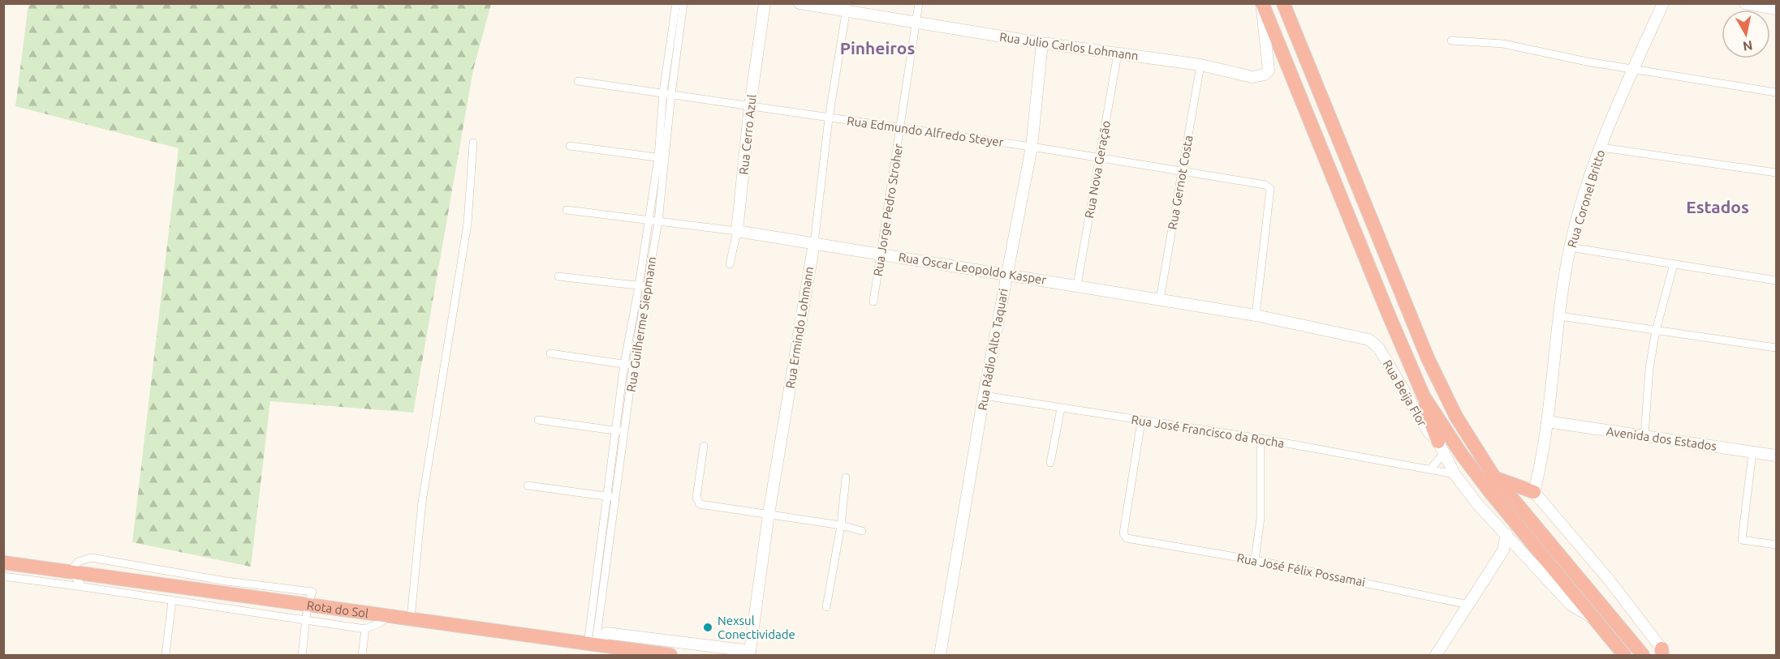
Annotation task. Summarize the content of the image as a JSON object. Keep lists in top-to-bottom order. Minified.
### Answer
{"streets":{"highway":["Rota do Sol"],"street":["Rua Julio Carlos Lohmann","Rua Edmundo Alfredo Steyer","Rua Cerro Azul","Rua Nova Geração","Rua Gernot Costa","Rua Coronel Britto","Rua Jorge Pedro Stroher","Rua Oscar Leopoldo Kasper","Rua Guilherme Siepmann","Rua Ermindo Lohmann","Rua Rádio Alto Taquari","Rua Beija Flor","Rua José Francisco da Rocha","Avenida dos Estados","Rua José Félix Possamai"]},"crossings":[["Rua Julio Carlos Lohmann","Rua Nova Geração"],["Rua Julio Carlos Lohmann","Rua Gernot Costa"],["Rua Julio Carlos Lohmann","Rua Jorge Pedro Stroher"],["Rua Julio Carlos Lohmann","Rua Ermindo Lohmann"],["Rua Julio Carlos Lohmann","Rua Rádio Alto Taquari"],["Rua Edmundo Alfredo Steyer","Rua Cerro Azul"],["Rua Edmundo Alfredo Steyer","Rua Nova Geração"],["Rua Edmundo Alfredo Steyer","Rua Gernot Costa"],["Rua Edmundo Alfredo Steyer","Rua Jorge Pedro Stroher"],["Rua Edmundo Alfredo Steyer","Rua Oscar Leopoldo Kasper"],["Rua Edmundo Alfredo Steyer","Rua Guilherme Siepmann"],["Rua Edmundo Alfredo Steyer","Rua Ermindo Lohmann"],["Rua Edmundo Alfredo Steyer","Rua Rádio Alto Taquari"],["Rua Cerro Azul","Rua Oscar Leopoldo Kasper"],["Rua Nova Geração","Rua Oscar Leopoldo Kasper"],["Rua Gernot Costa","Rua Oscar Leopoldo Kasper"],["Rua Coronel Britto","Avenida dos Estados"],["Rua Jorge Pedro Stroher","Rua Oscar Leopoldo Kasper"],["Rua Oscar Leopoldo Kasper","Rua Guilherme Siepmann"],["Rua Oscar Leopoldo Kasper","Rua Ermindo Lohmann"],["Rua Oscar Leopoldo Kasper","Rua Rádio Alto Taquari"],["Rua Oscar Leopoldo Kasper","Rua Beija Flor"],["Rua Guilherme Siepmann","Rota do Sol"],["Rua Rádio Alto Taquari","Rua José Francisco da Rocha"],["Rua Beija Flor","Rua José Francisco da Rocha"],["Rua José Francisco da Rocha","Rua José Félix Possamai"]],"districts":["Pinheiros","Estados"],"places":["Nexsul Conectividade"],"north":"bottom"}
